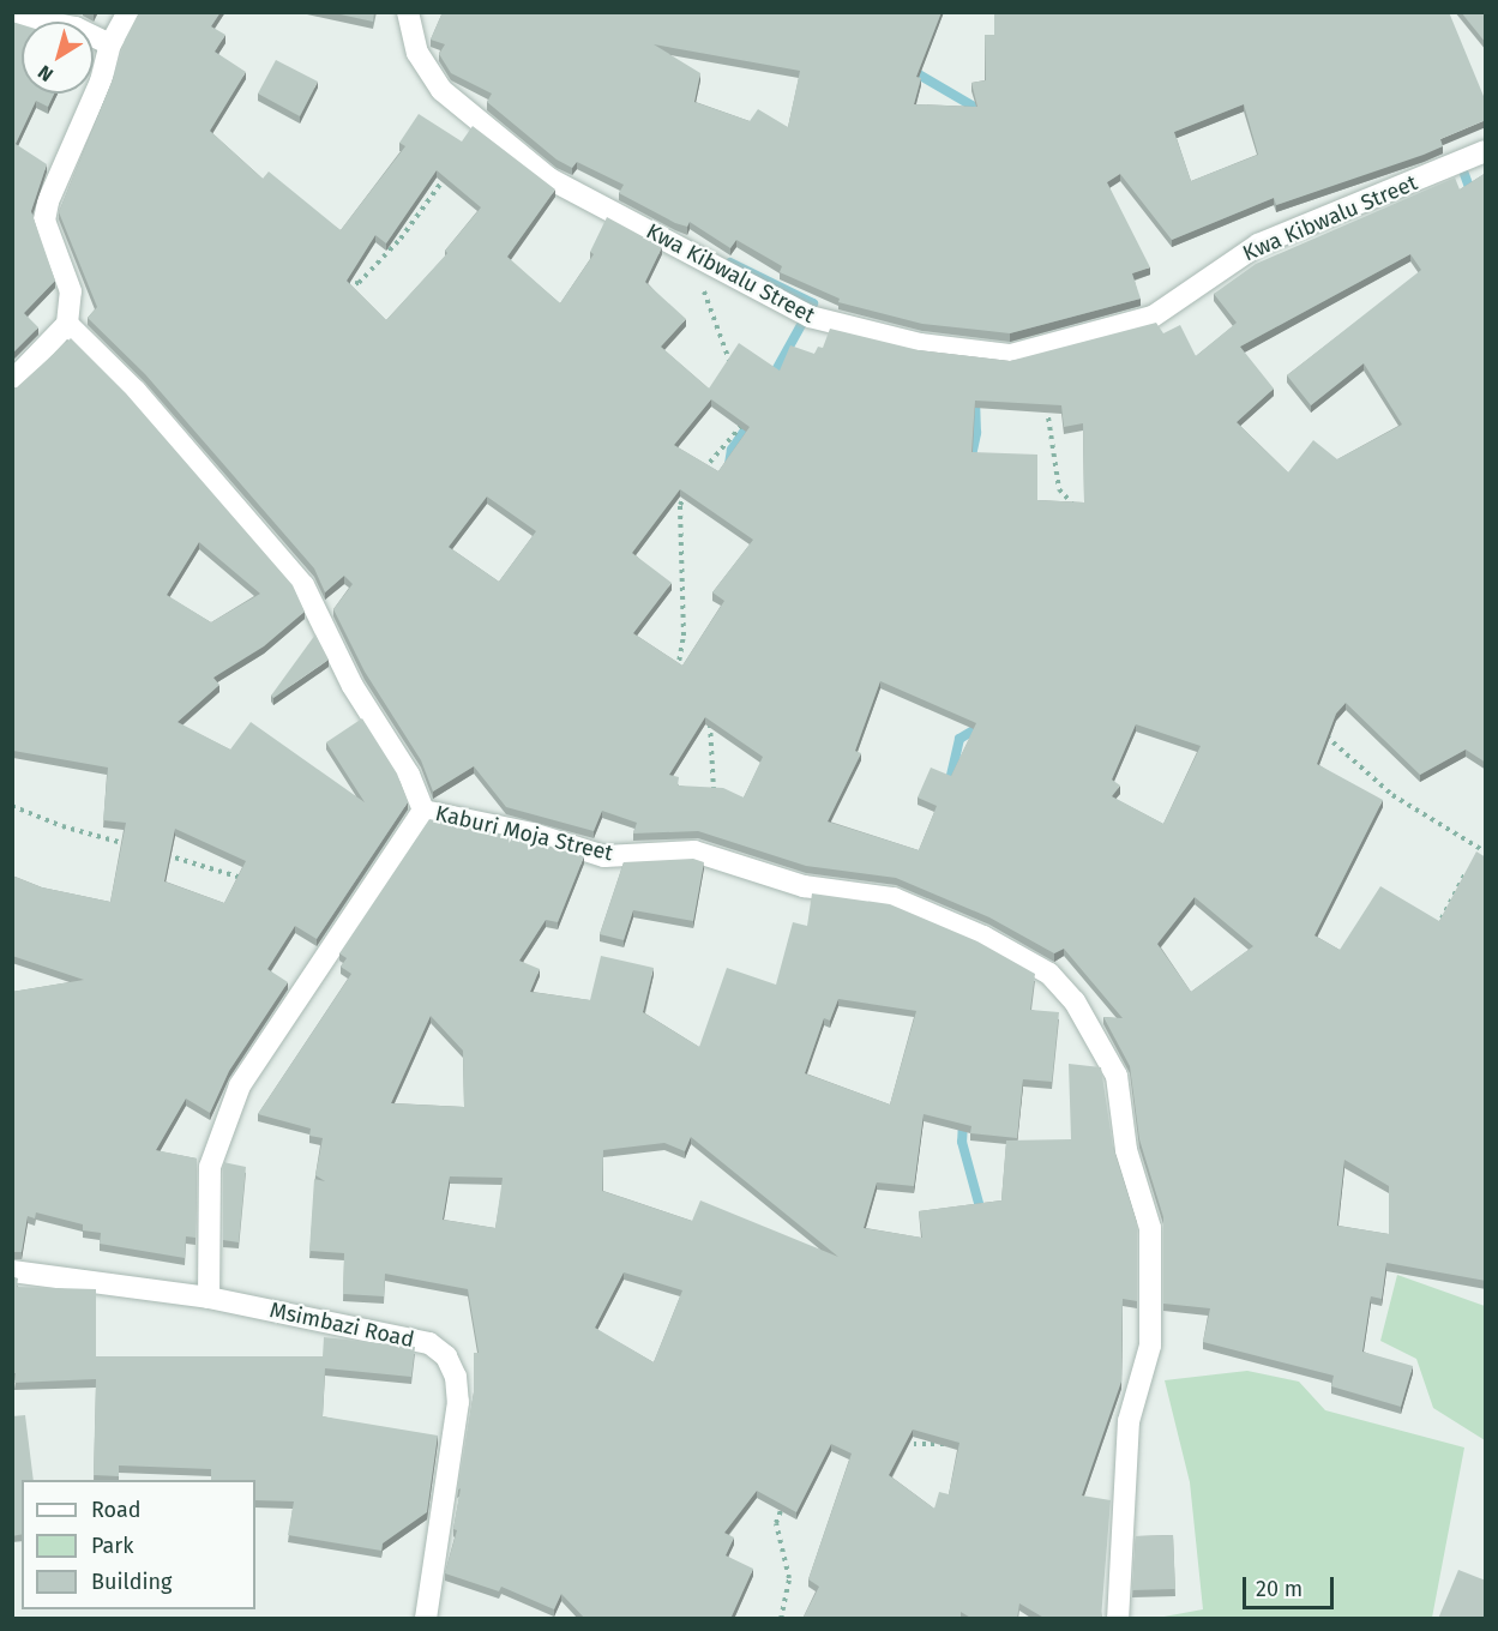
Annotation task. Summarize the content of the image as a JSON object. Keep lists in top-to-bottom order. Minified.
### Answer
{"streets":{"street":["Kwa Kibwalu Street","Kaburi Moja Street","Msimbazi Road"]},"crossings":[["Kaburi Moja Street","Msimbazi Road"]],"legend":["Road","Park","Building"],"scale_bar":"20 m","north":"bottom left"}
